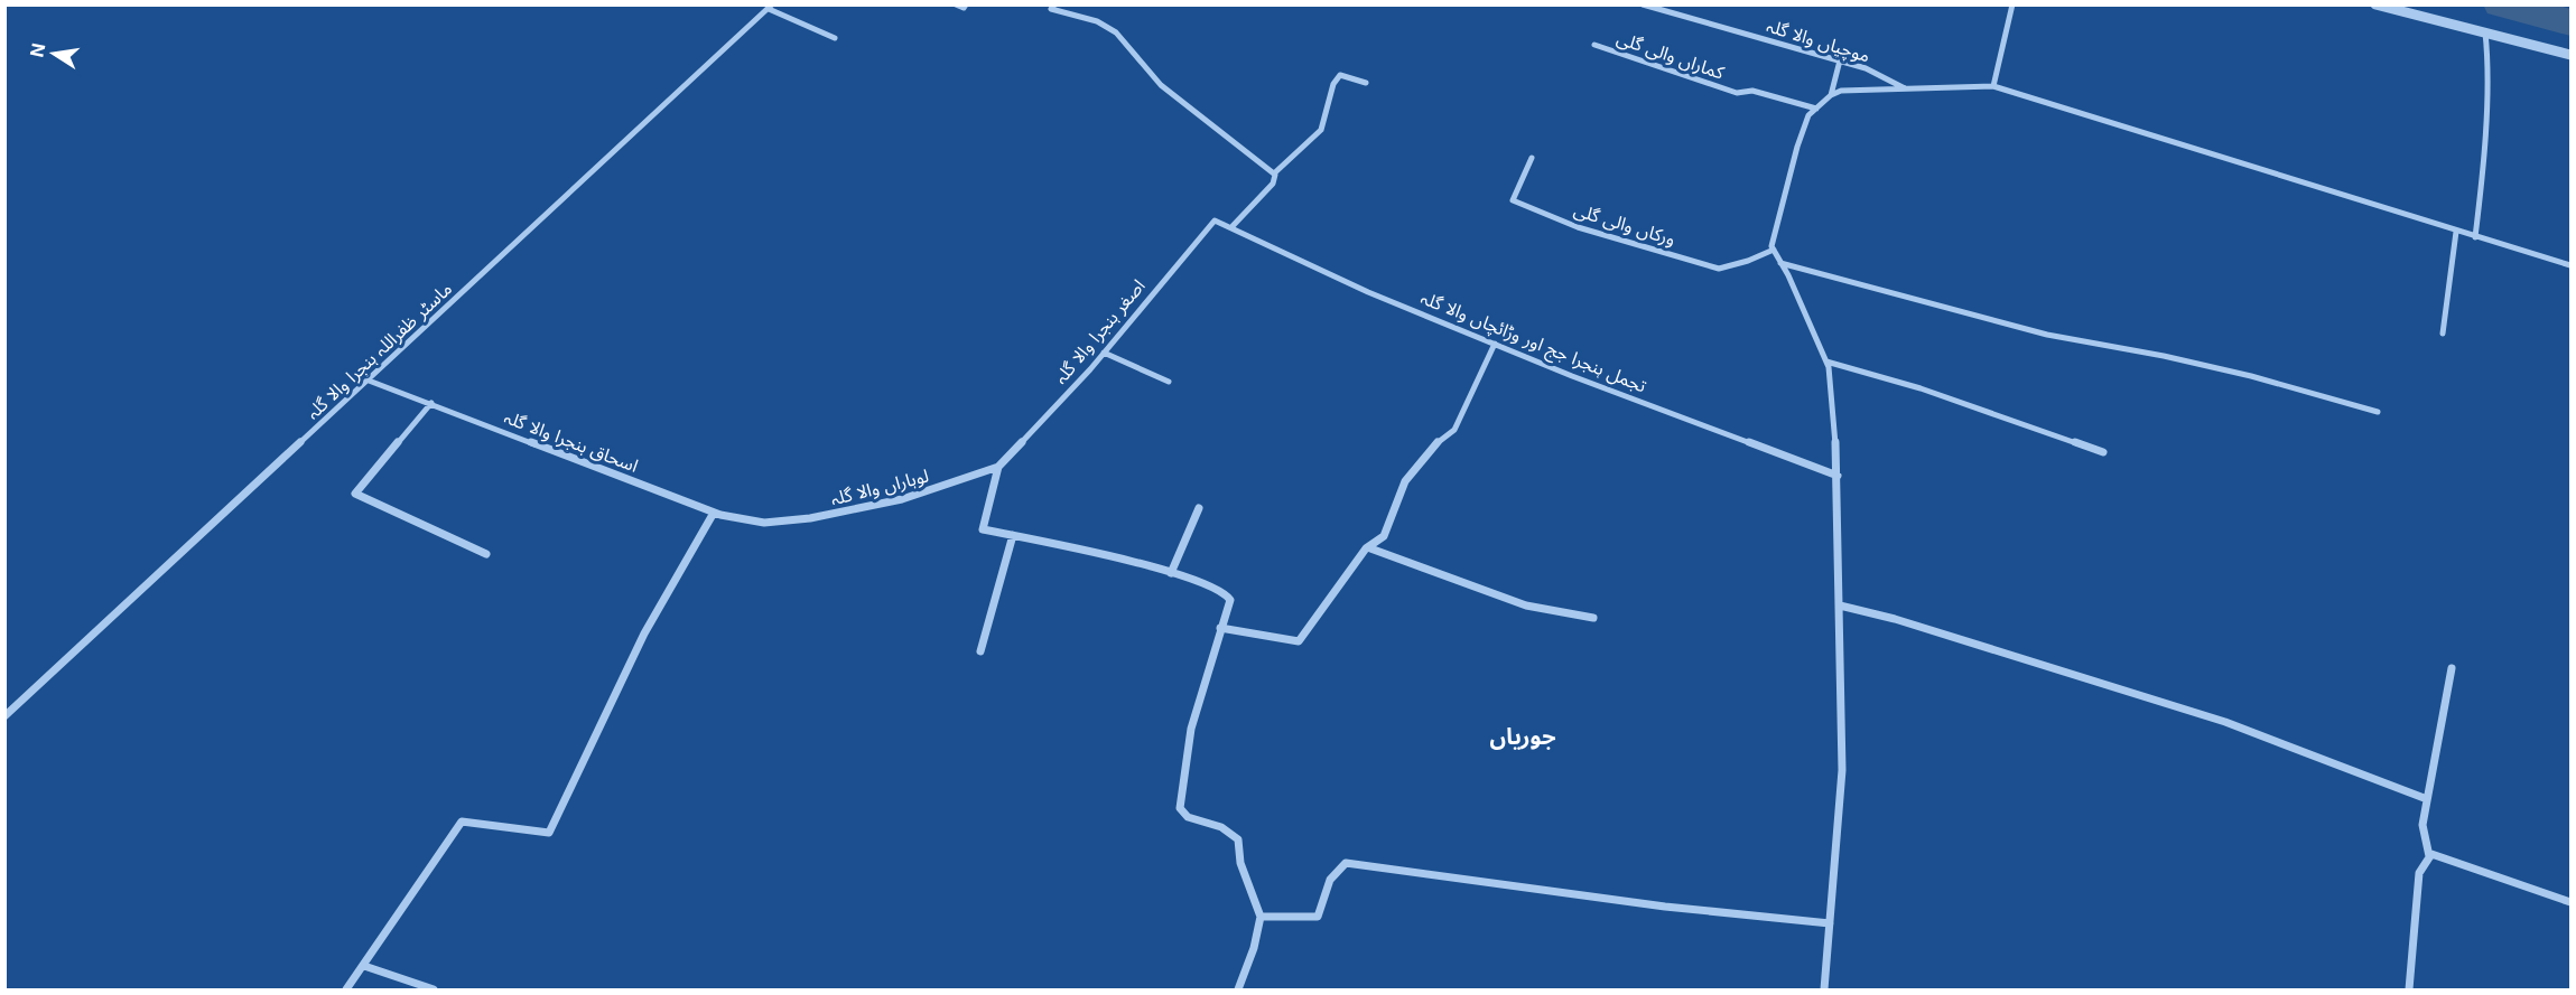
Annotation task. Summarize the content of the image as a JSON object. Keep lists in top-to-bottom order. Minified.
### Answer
{"streets":{"street":["موچیاں والا گلہ","کماراں والی گلی","ورکاں والی گلی","اصغر ہنجرا والا گلہ","تجمل ہنجرا جج اور وڑائچاں والا گلہ","ماسٹر ظفراللہ ہنجرا والا گلہ","اسحاق ہنجرا والا گلہ","لوہاراں والا گلہ"]},"crossings":[["اصغر ہنجرا والا گلہ","تجمل ہنجرا جج اور وڑائچاں والا گلہ"],["اصغر ہنجرا والا گلہ","لوہاراں والا گلہ"],["ماسٹر ظفراللہ ہنجرا والا گلہ","اسحاق ہنجرا والا گلہ"],["اسحاق ہنجرا والا گلہ","لوہاراں والا گلہ"]],"districts":["جوریاں"],"north":"left"}
